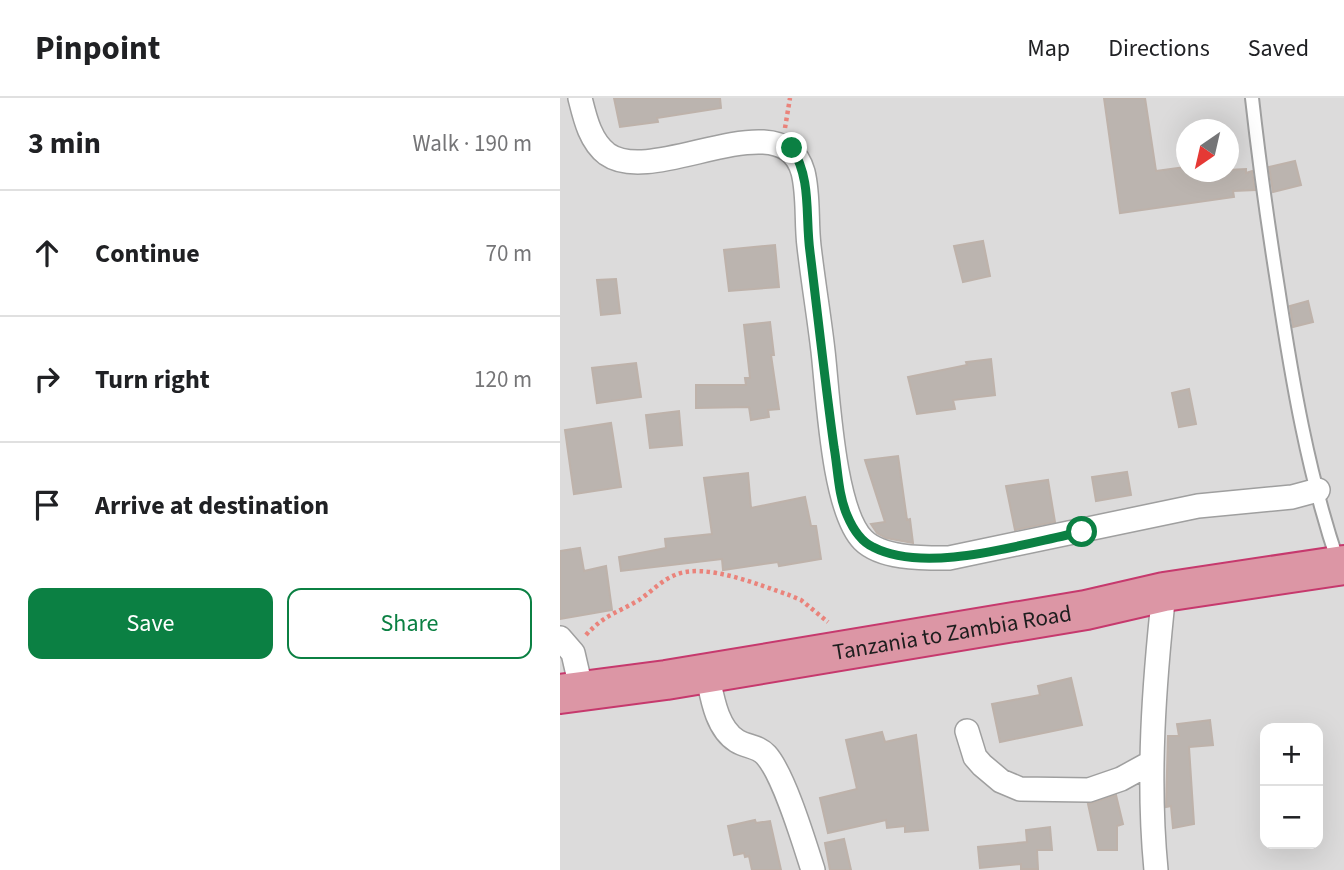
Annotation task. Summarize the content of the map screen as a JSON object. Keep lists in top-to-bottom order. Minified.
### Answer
{"streets":{"highway":["Tanzania to Zambia Road"]},"north":"bottom left","page":{"header":"Pinpoint","nav":["Map","Directions","Saved"],"heading":["3 min","Walk · 190 m"],"list":[["Continue","70 m"],["Turn right","120 m"],"Arrive at destination"],"buttons":["Save","Share"],"map_buttons":["+","−"]}}
